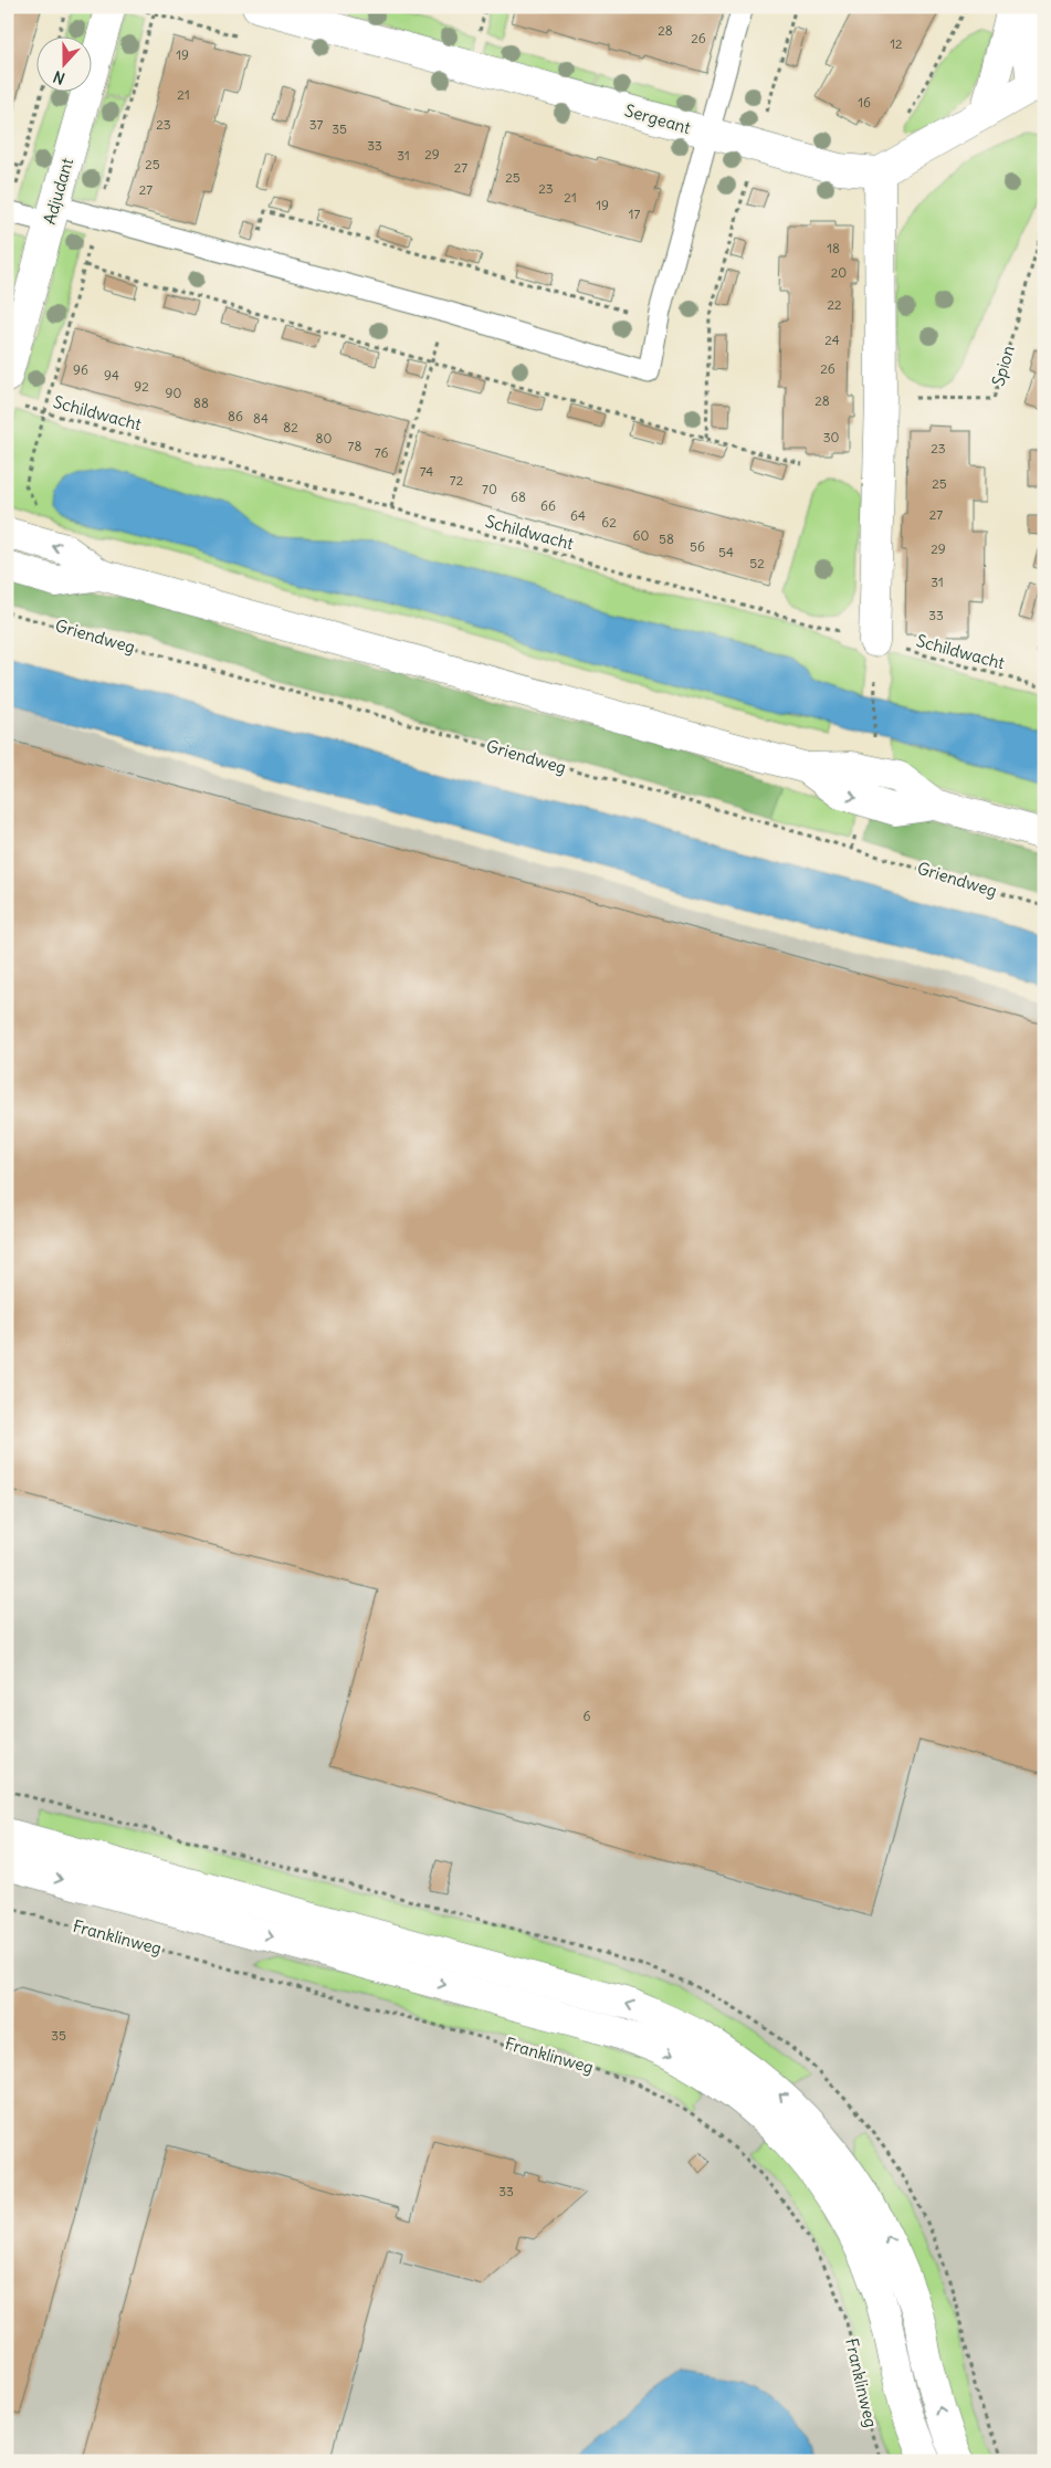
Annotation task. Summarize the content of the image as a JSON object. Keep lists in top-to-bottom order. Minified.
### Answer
{"streets":{"street":["Sergeant","Adjudant"],"path":["Spion","Schildwacht","Griendweg","Franklinweg"]},"crossings":[["Adjudant","Schildwacht"]],"house_numbers":["28","26","12","19","21","16","23","37","35","33","29","31","25","27","25","23","27","21","19","17","18","20","22","24","26","96","94","92","90","28","88","86","84","82","30","80","78","23","76","74","72","25","70","68","66","27","64","62","60","58","56","29","54","52","31","33","6","35","33"],"north":"bottom"}
